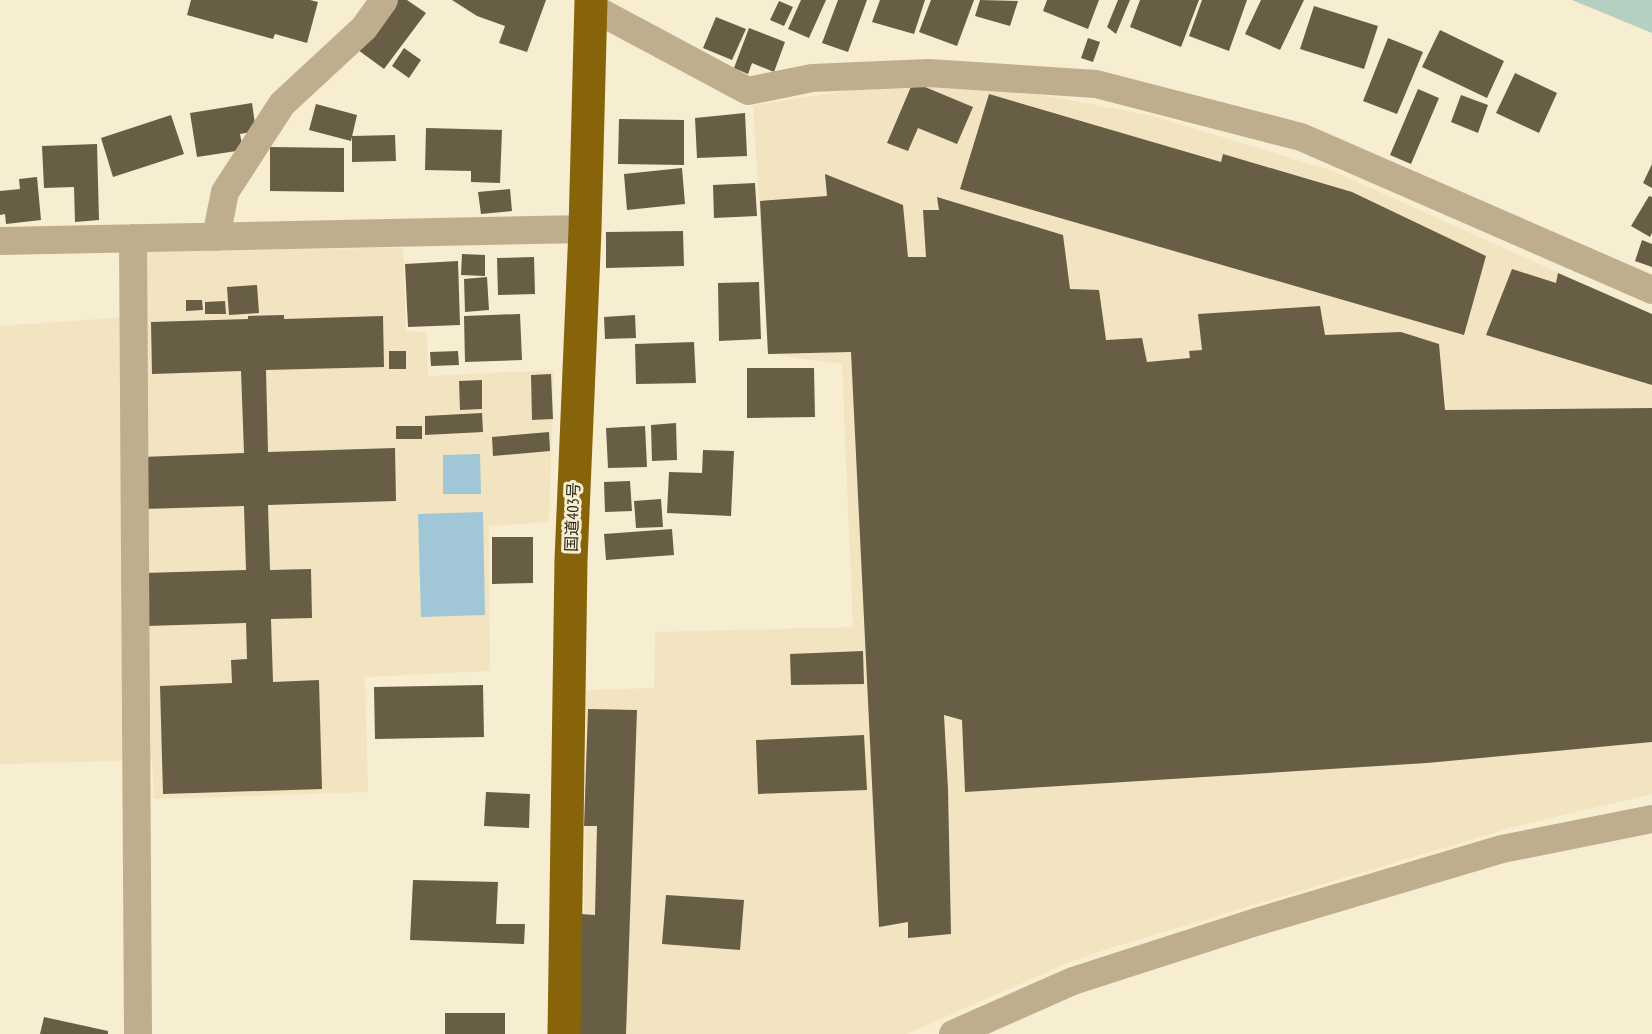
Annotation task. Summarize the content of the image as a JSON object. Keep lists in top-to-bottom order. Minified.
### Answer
{"streets":{"highway":["国道403号"]}}
